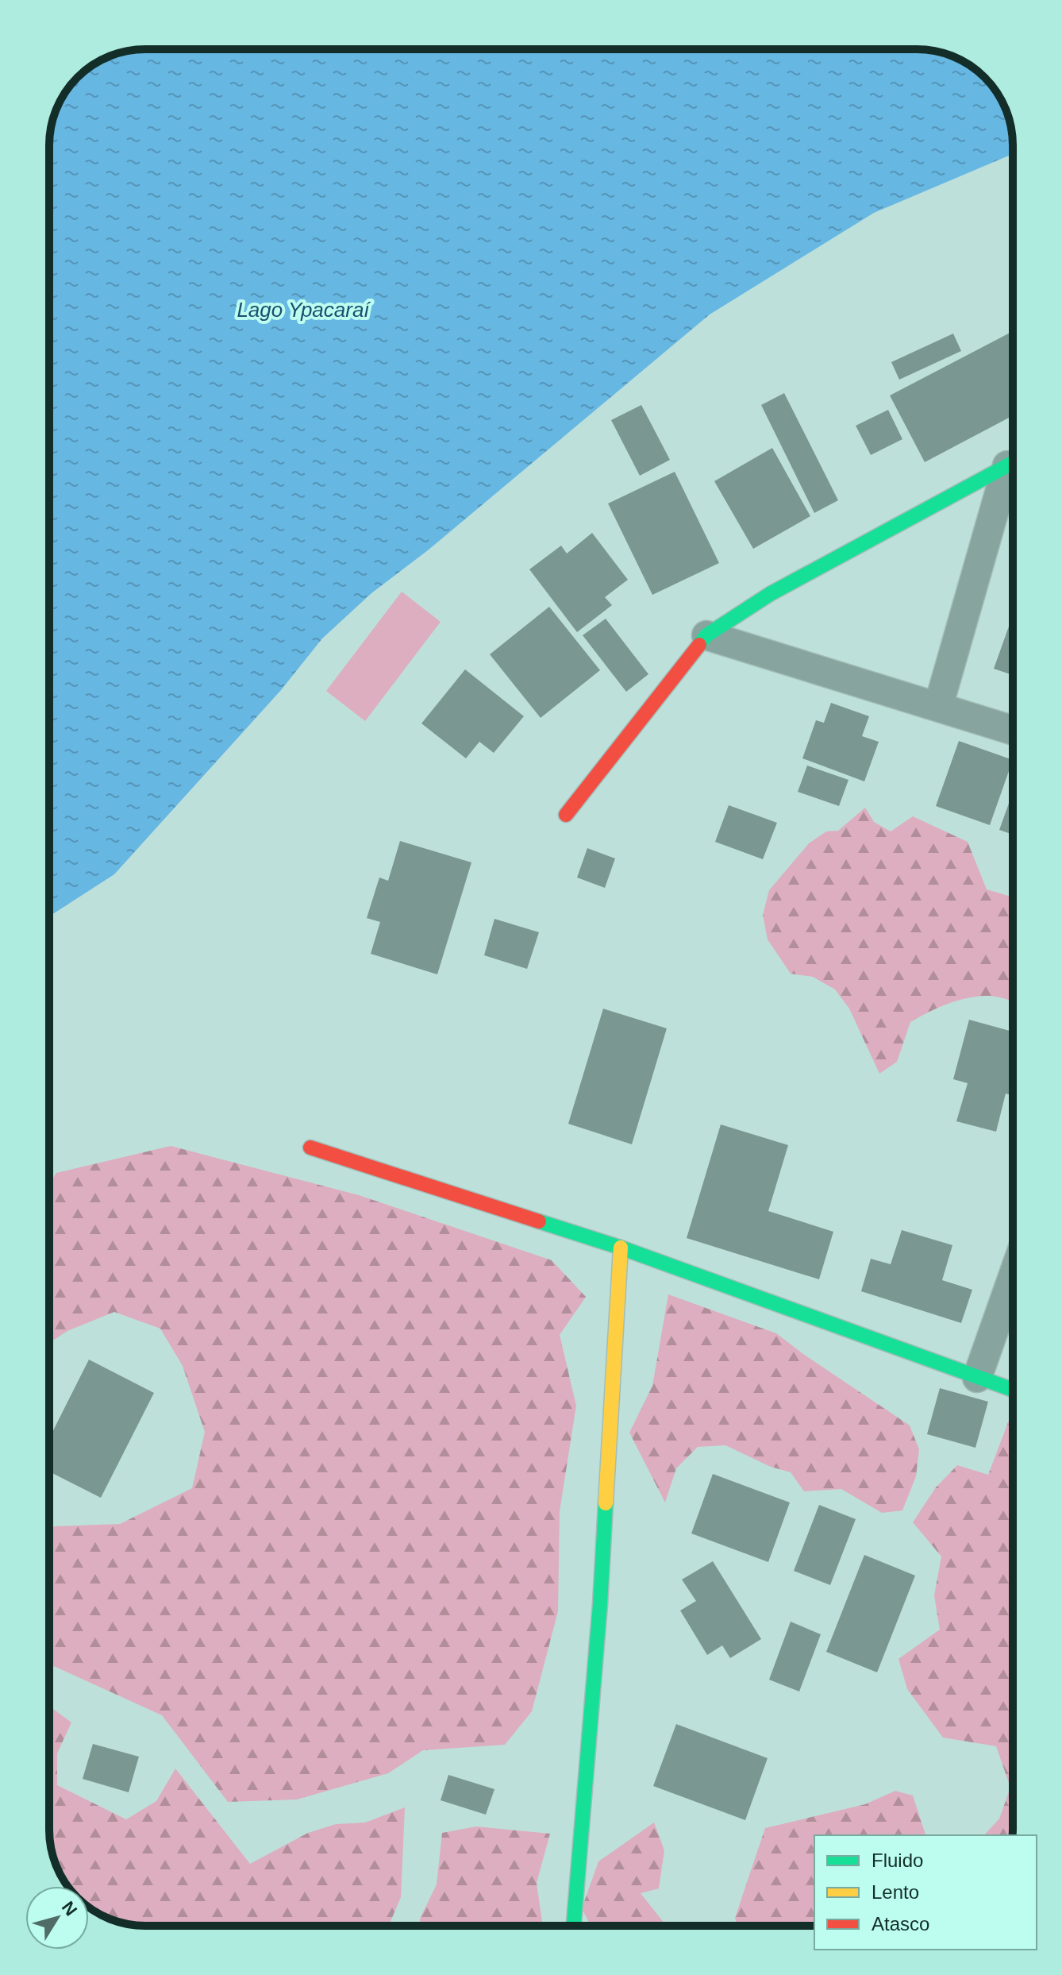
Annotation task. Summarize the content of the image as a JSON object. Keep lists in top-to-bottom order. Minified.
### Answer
{"water":["Lago Ypacaraí"],"legend":["Fluido","Lento","Atasco"],"north":"top right"}
